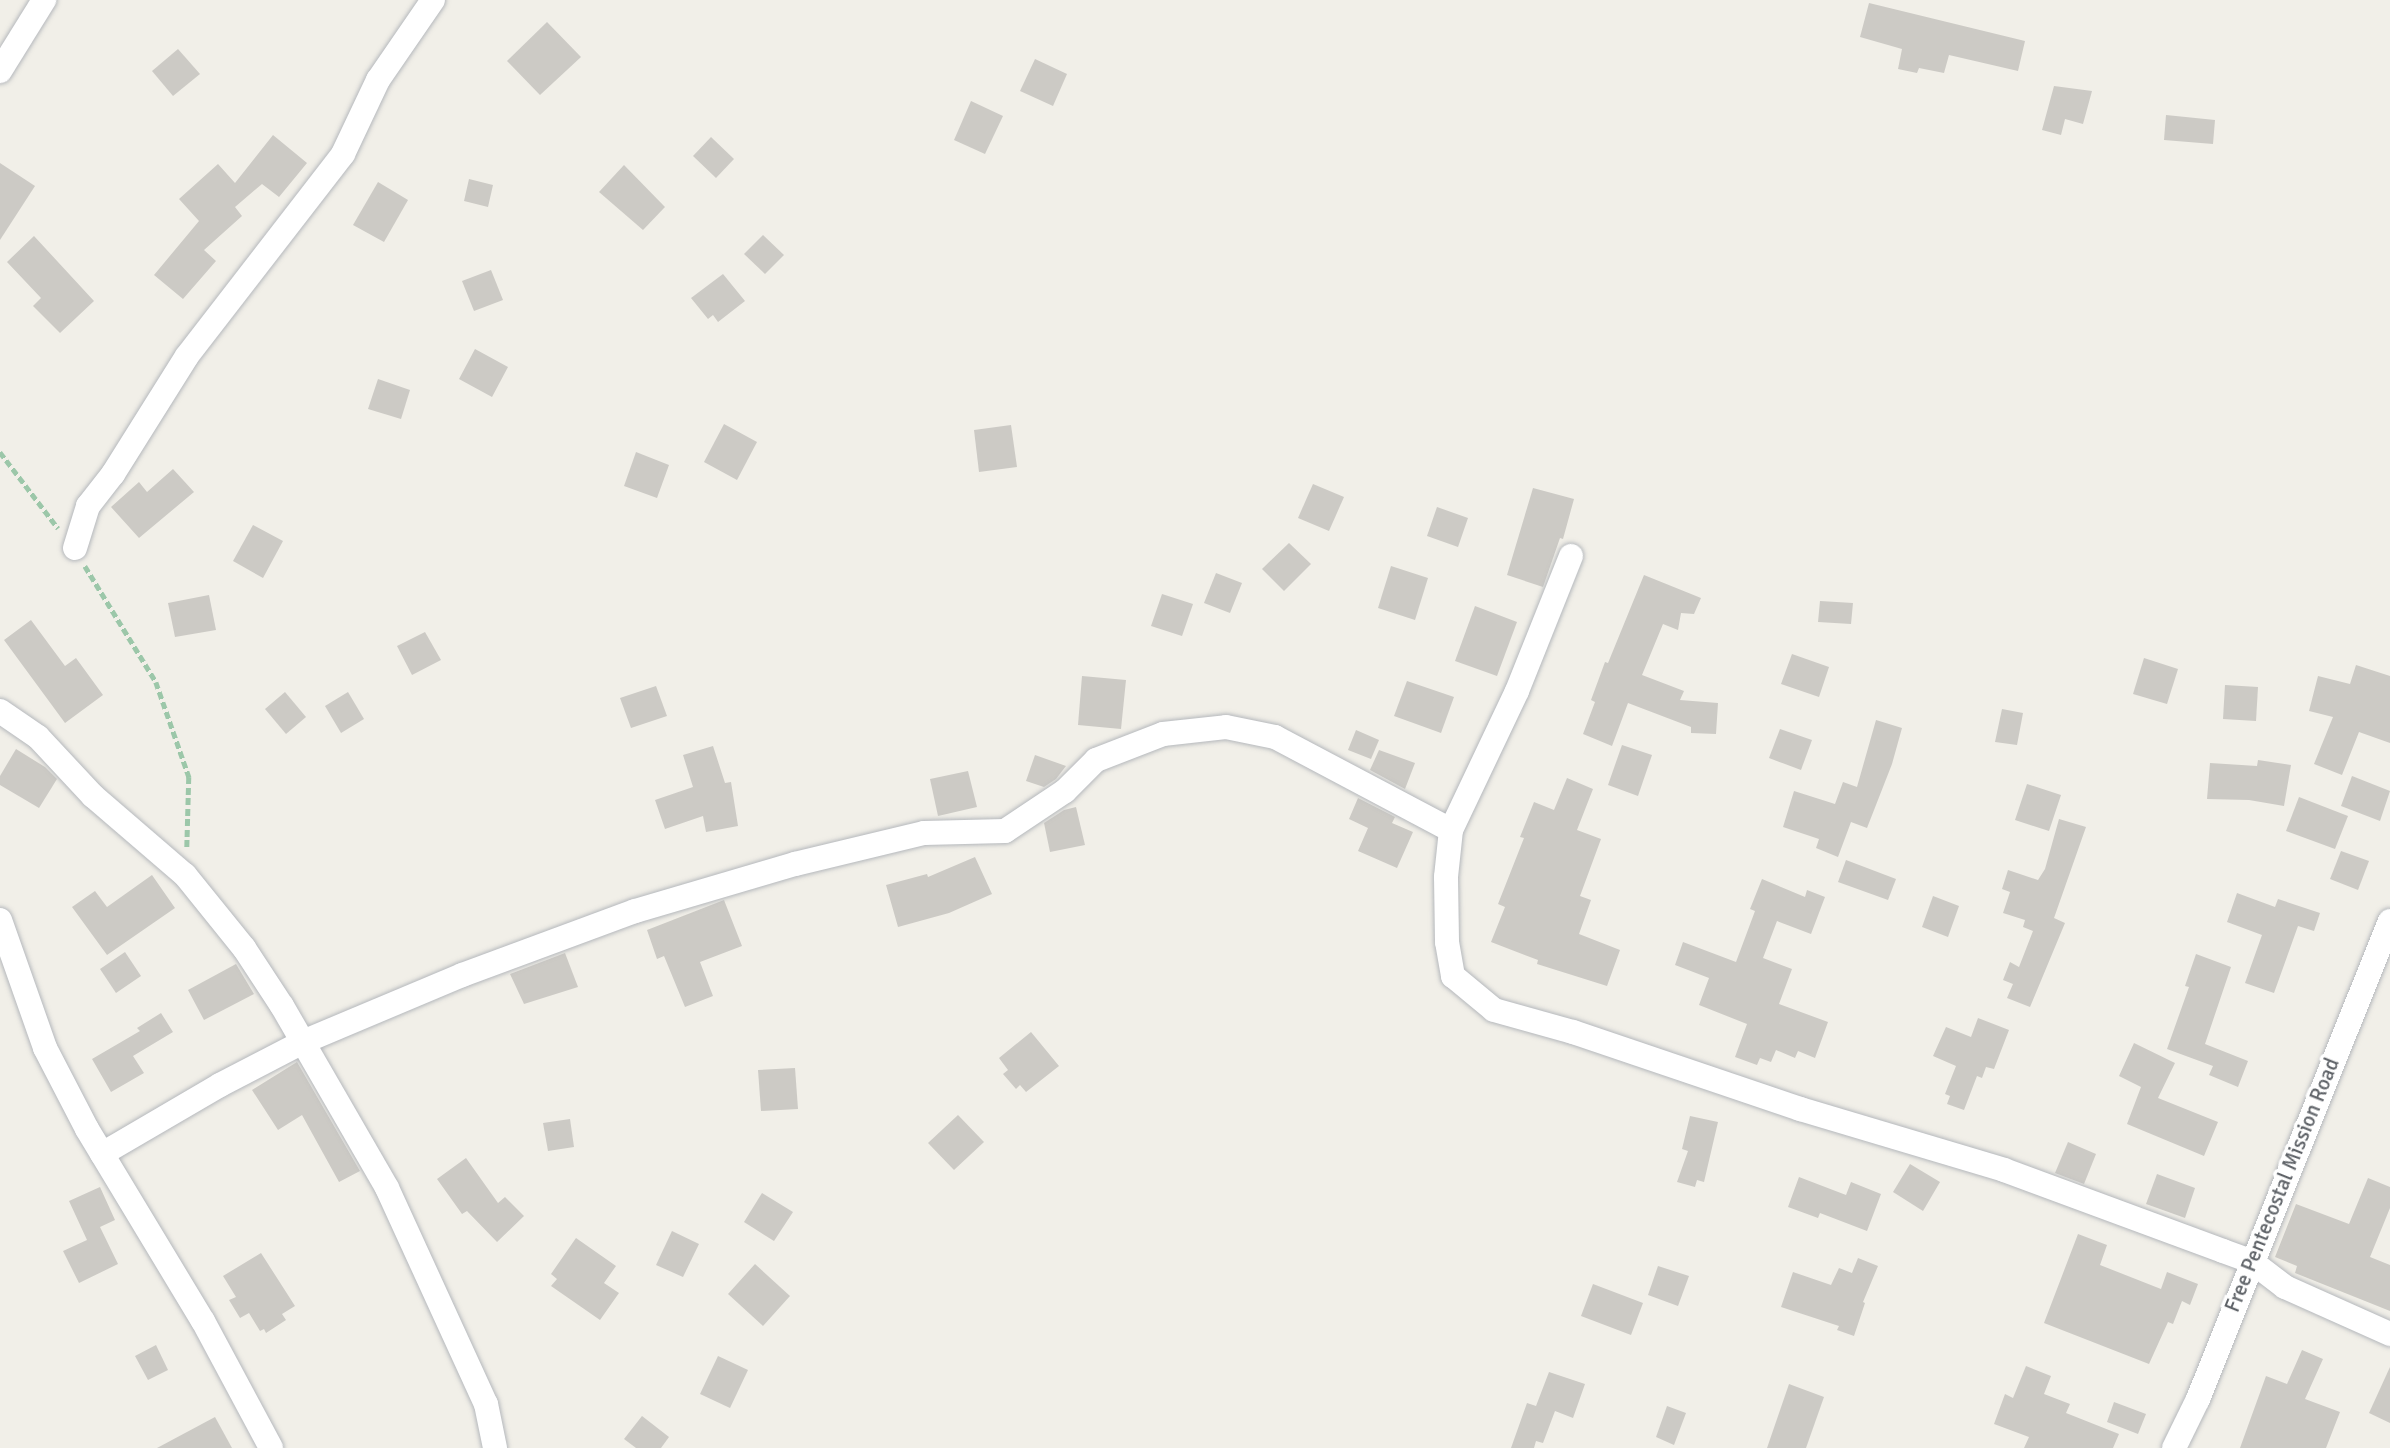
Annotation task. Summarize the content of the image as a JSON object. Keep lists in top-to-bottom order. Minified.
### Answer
{"streets":{"street":["Free Pentecostal Mission Road"]}}
